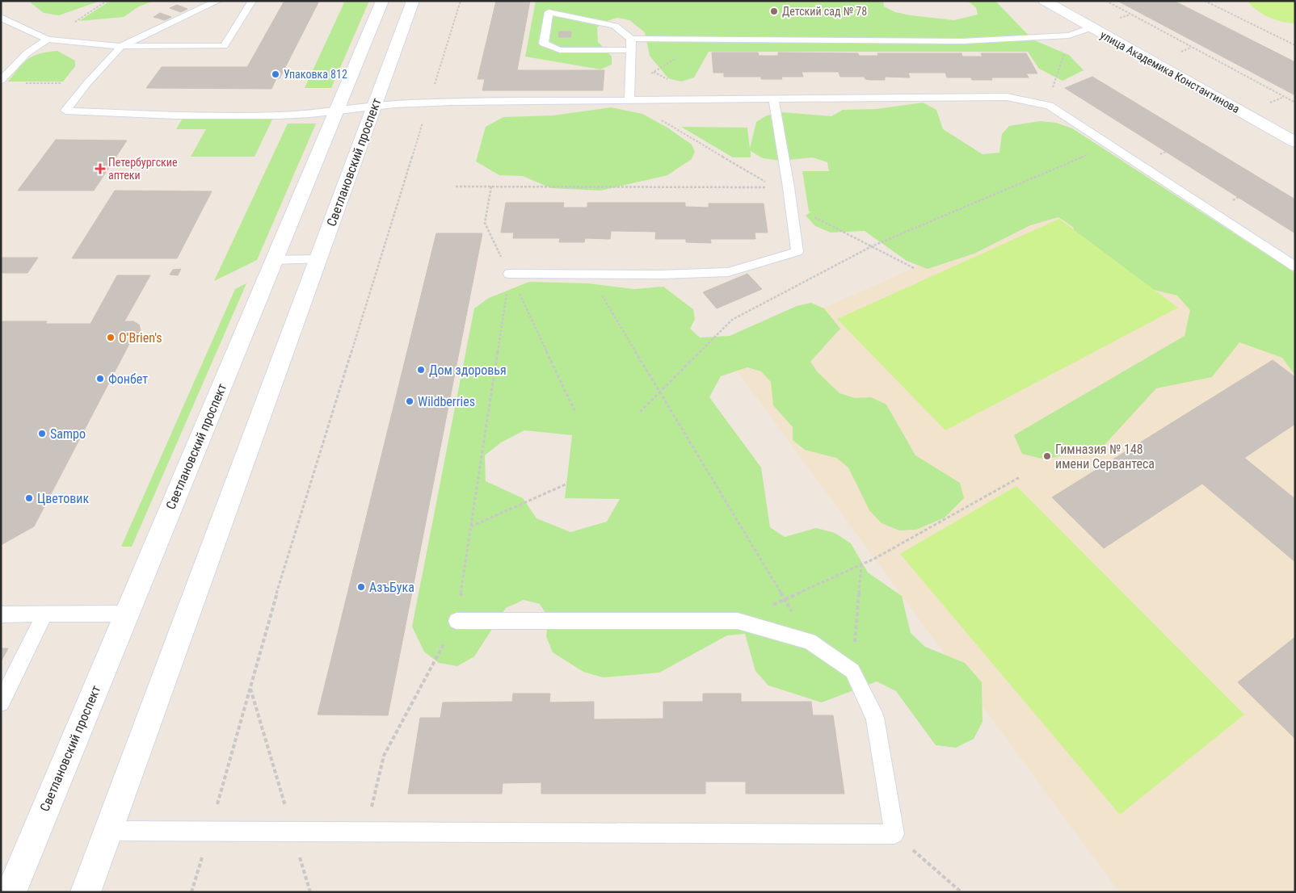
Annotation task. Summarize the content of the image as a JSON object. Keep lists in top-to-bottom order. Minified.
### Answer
{"streets":{"main road":["улица Академика Константинова","Светлановский проспект"]},"places":{"other":["Детский сад № 78","Упаковка 812","O'Brien's","Дом здоровья","Фонбет","Wildberries","Sampo","Гимназия № 148 имени Сервантеса","Цветовик","АзъБука"],"health":["Петербургские аптеки"]}}
